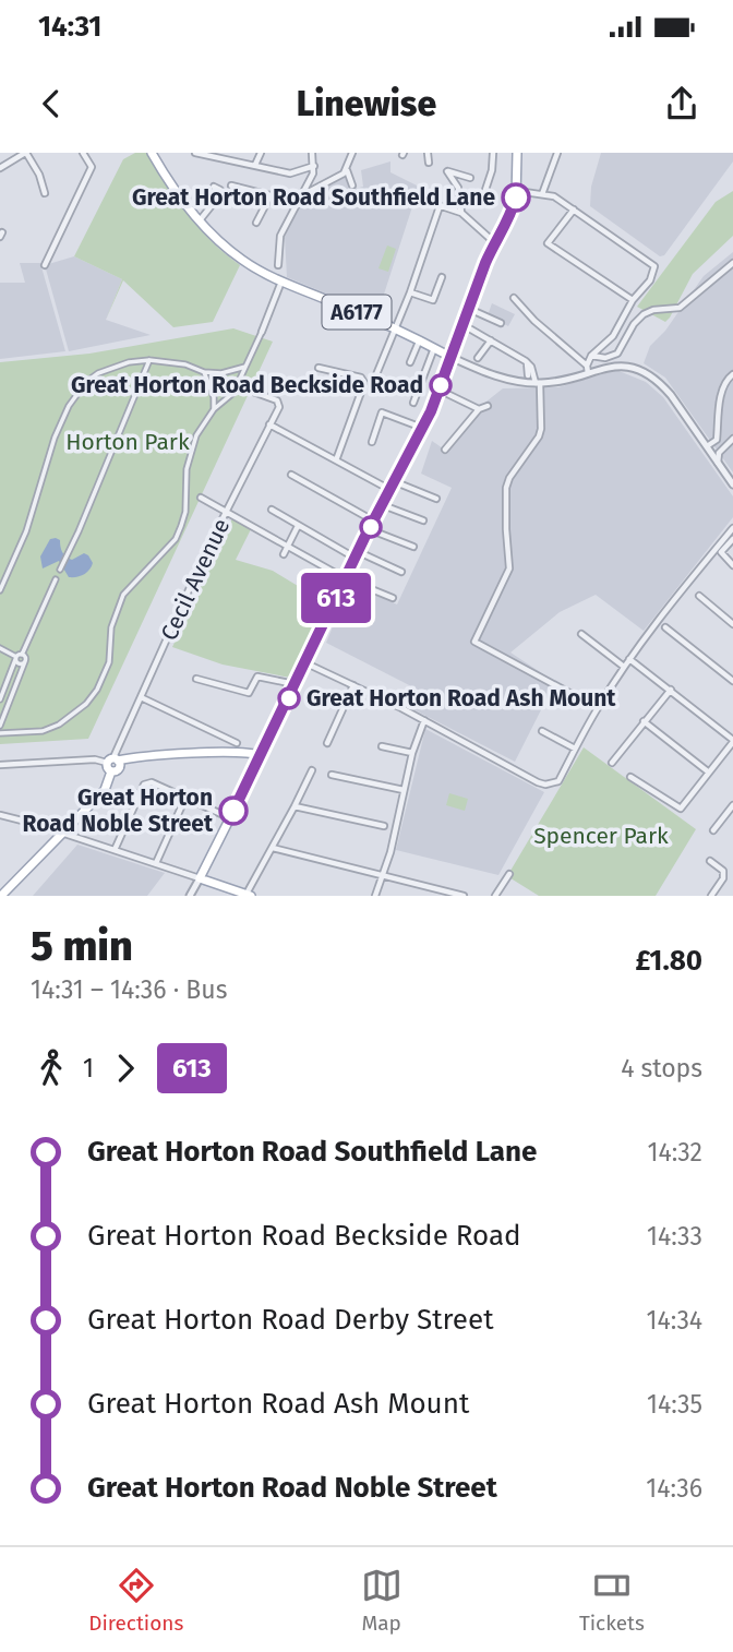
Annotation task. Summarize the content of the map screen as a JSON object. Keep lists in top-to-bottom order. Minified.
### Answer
{"streets":{"main road":["A6177"],"street":["Cecil Avenue"]},"parks":["Horton Park","Spencer Park"],"places":["Great Horton Road Southfield Lane","Great Horton Road Beckside Road","Great Horton Road Ash Mount","Great Horton Road Noble Street"],"lines":["bus line 613"],"page":{"status":"14:31","header":"Linewise","on_map":"613","heading":["5 min","14:31 – 14:36 · Bus","£1.80"],"legs":["1","613","4 stops"],"list":[{"name":"Great Horton Road Southfield Lane","value":"14:32"},{"name":"Great Horton Road Beckside Road","value":"14:33"},{"name":"Great Horton Road Derby Street","value":"14:34"},{"name":"Great Horton Road Ash Mount","value":"14:35"},{"name":"Great Horton Road Noble Street","value":"14:36"}],"tabs":["Directions","Map","Tickets"]}}
